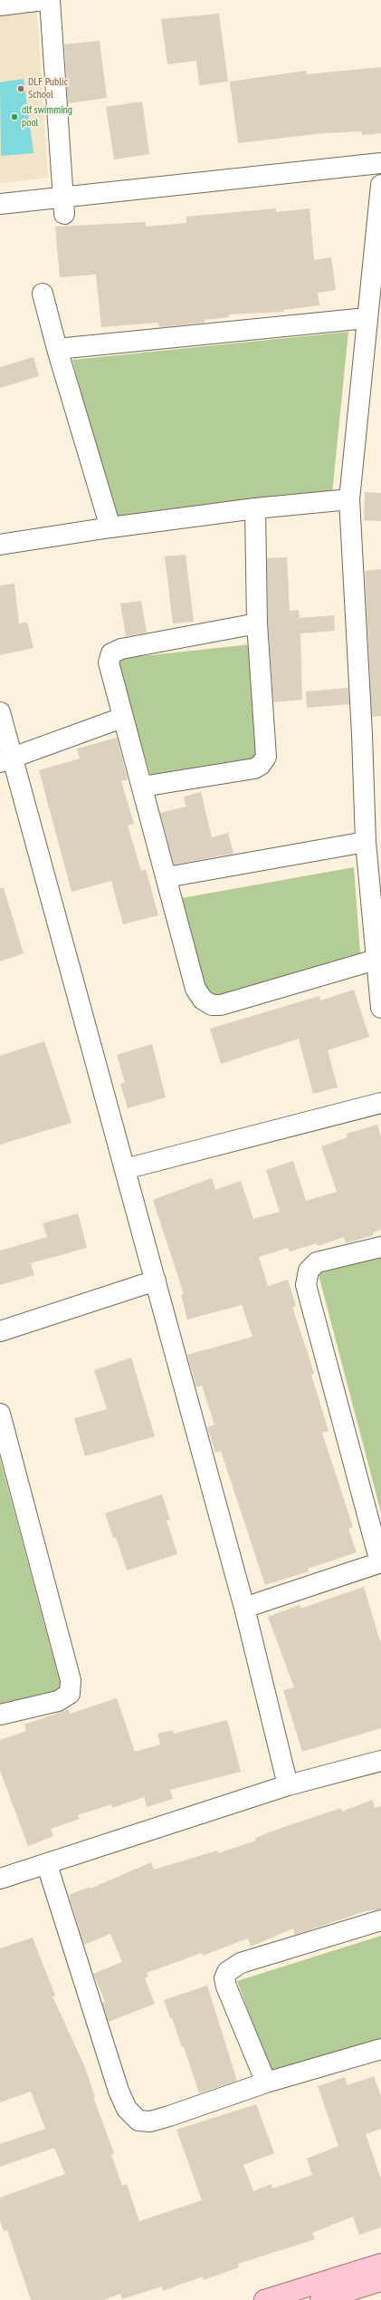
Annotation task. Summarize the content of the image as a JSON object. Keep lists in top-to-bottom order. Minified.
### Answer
{"places":["DLF Public School","dlf swimming pool"]}
